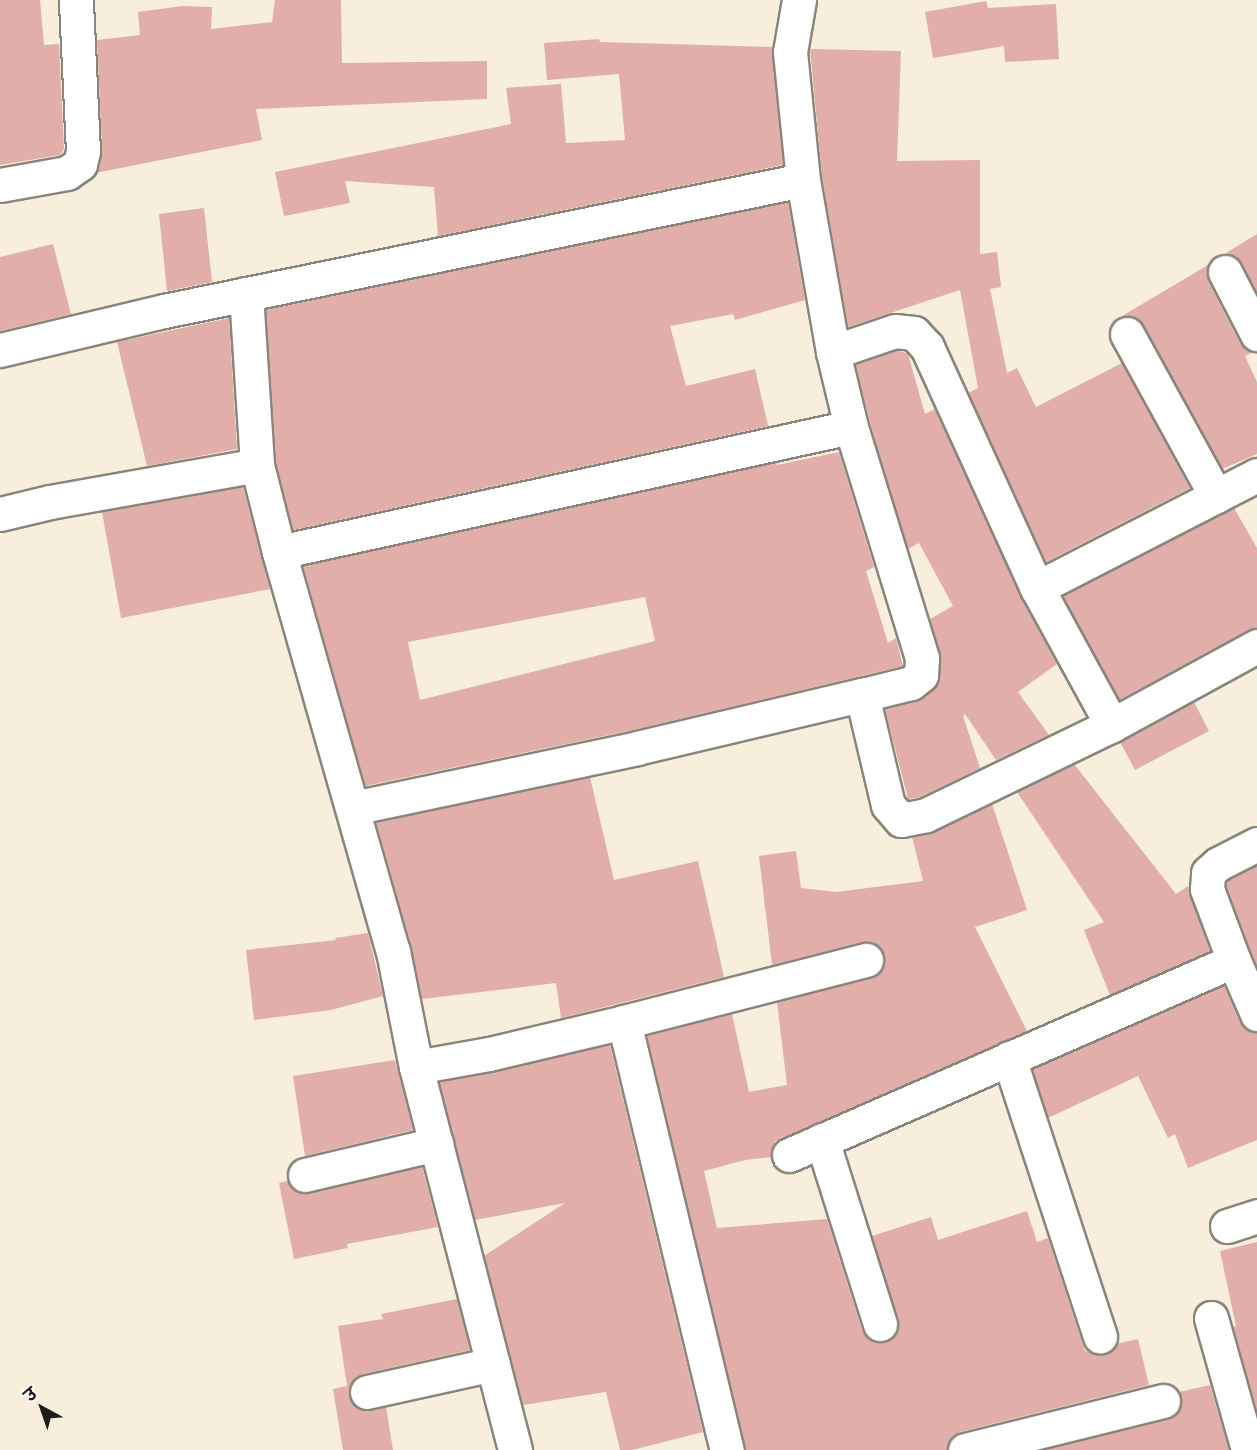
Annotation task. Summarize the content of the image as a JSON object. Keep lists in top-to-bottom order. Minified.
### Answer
{"north":"top left"}
